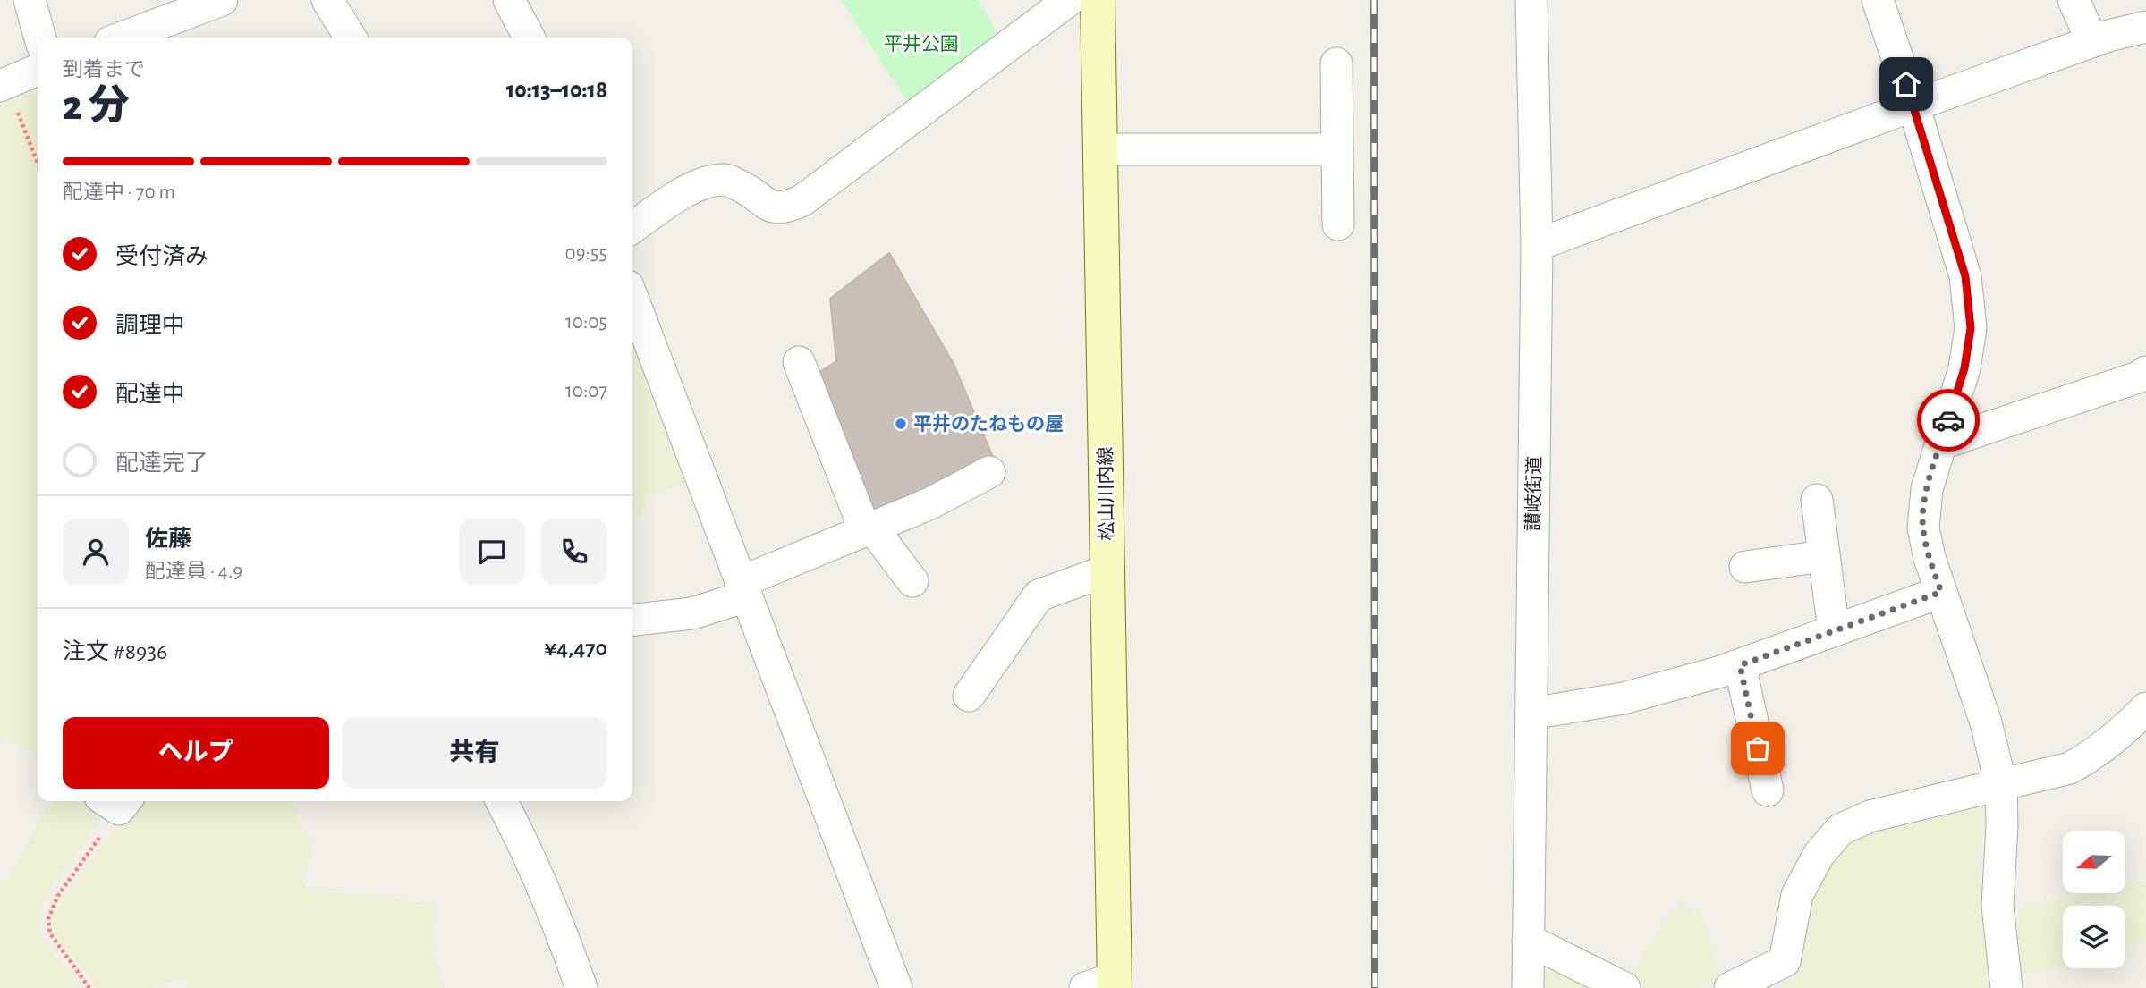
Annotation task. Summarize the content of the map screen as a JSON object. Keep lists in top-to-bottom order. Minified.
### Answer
{"streets":{"main road":["松山川内線"],"street":["讃岐街道"]},"parks":["平井公園"],"places":["平井のたねもの屋"],"north":"left","page":{"heading":["2 分","到着まで","10:13–10:18"],"panel":["佐藤","配達員 · 4.9","注文 #8936","¥4,470"],"bar":"配達中 · 70 m","list":[["受付済み","09:55"],["調理中","10:05"],["配達中","10:07"],"配達完了"],"buttons":["ヘルプ","共有"]}}
